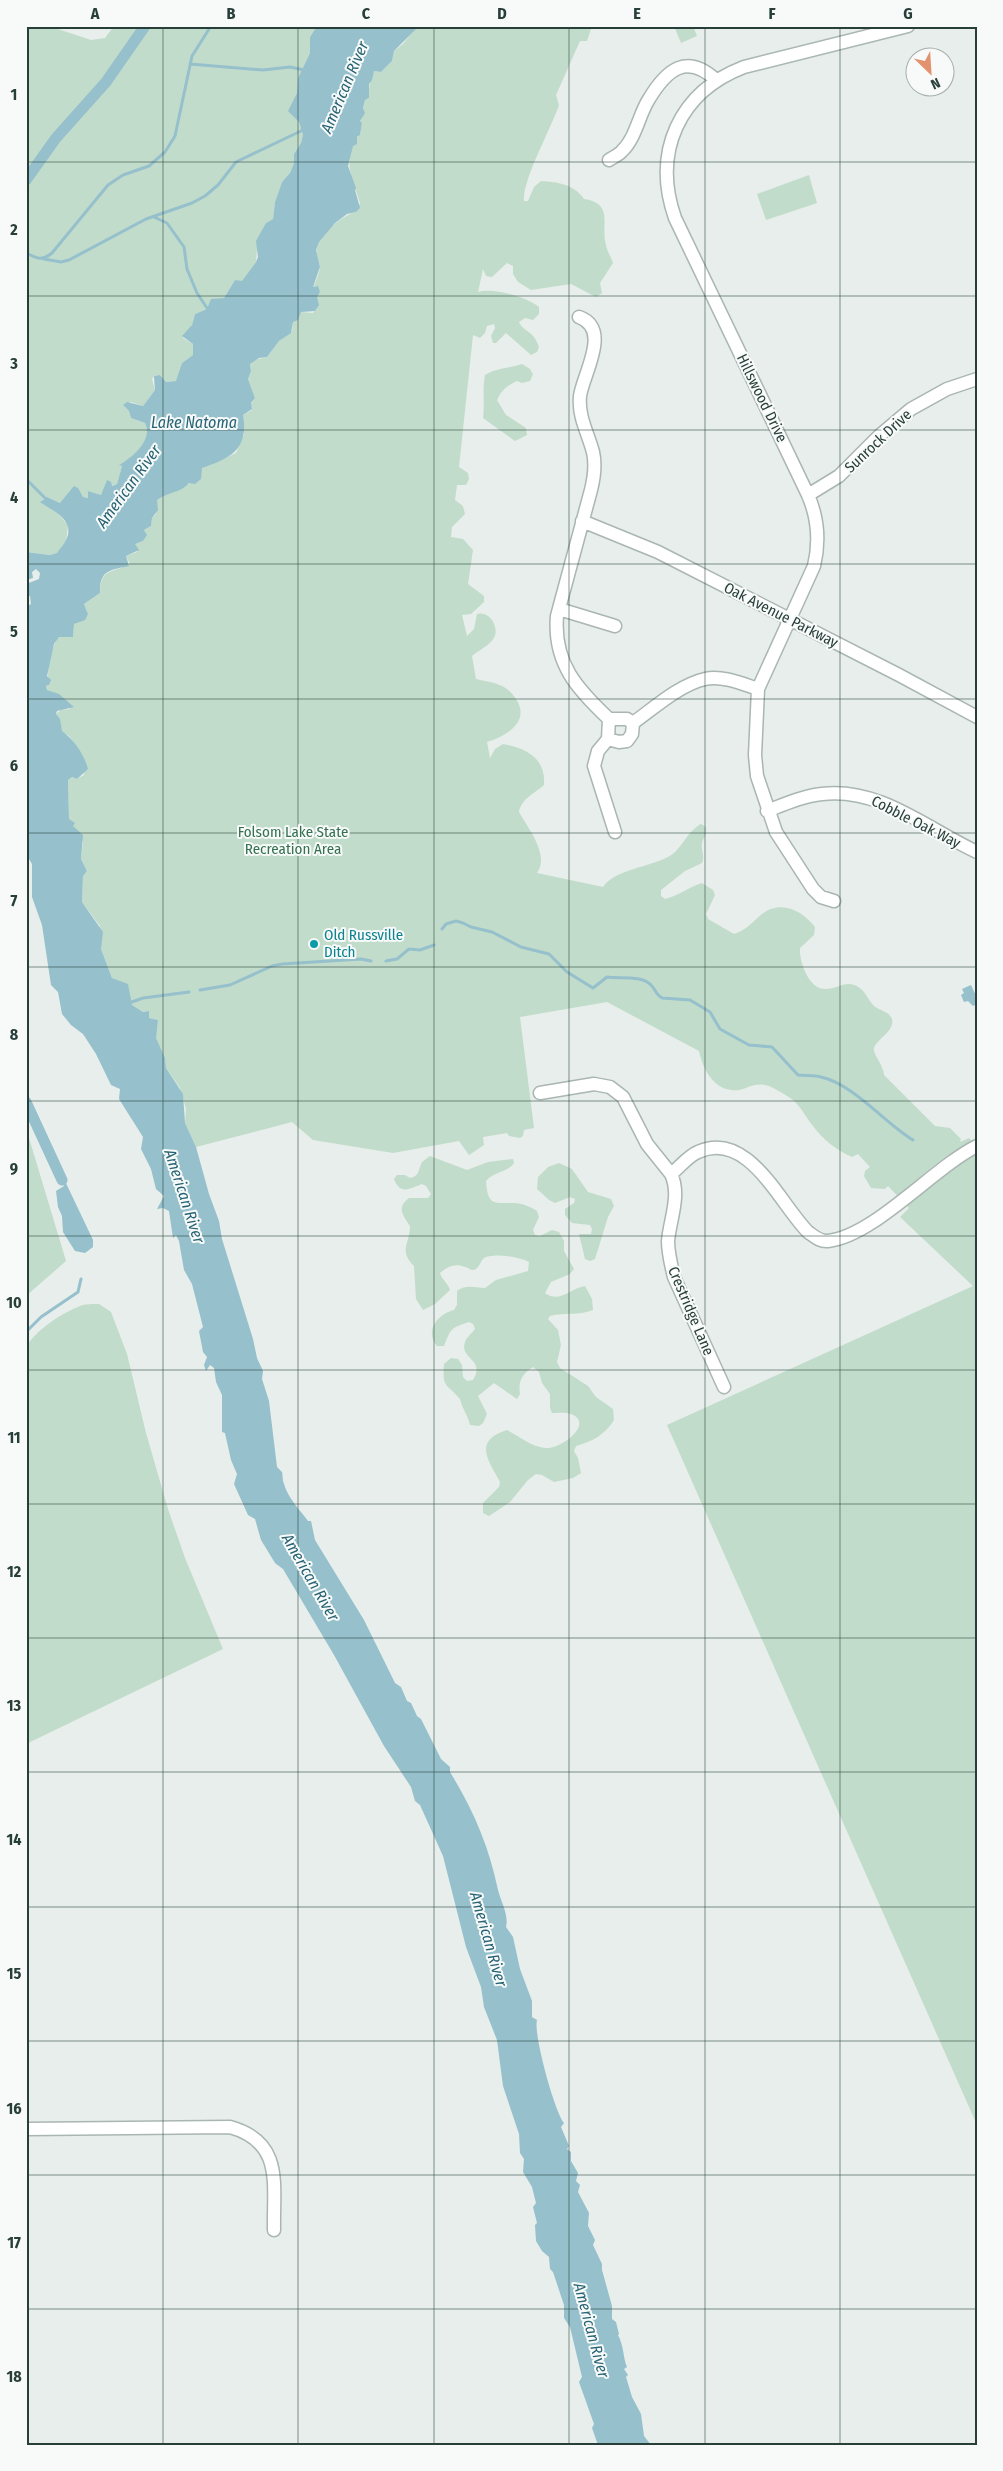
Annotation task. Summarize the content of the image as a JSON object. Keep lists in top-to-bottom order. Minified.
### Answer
{"streets":{"street":["Hillswood Drive","Sunrock Drive","Oak Avenue Parkway","Cobble Oak Way","Crestridge Lane"]},"crossings":[["Hillswood Drive","Sunrock Drive"],["Hillswood Drive","Oak Avenue Parkway"],["Hillswood Drive","Cobble Oak Way"]],"water":["American River","Lake Natoma"],"parks":["Folsom Lake State Recreation Area"],"places":["Old Russville Ditch"],"north":"bottom right","grid":{"columns":["A","B","C","D","E","F","G"],"rows":["1","2","3","4","5","6","7","8","9","10","11","12","13","14","15","16","17","18"]}}
